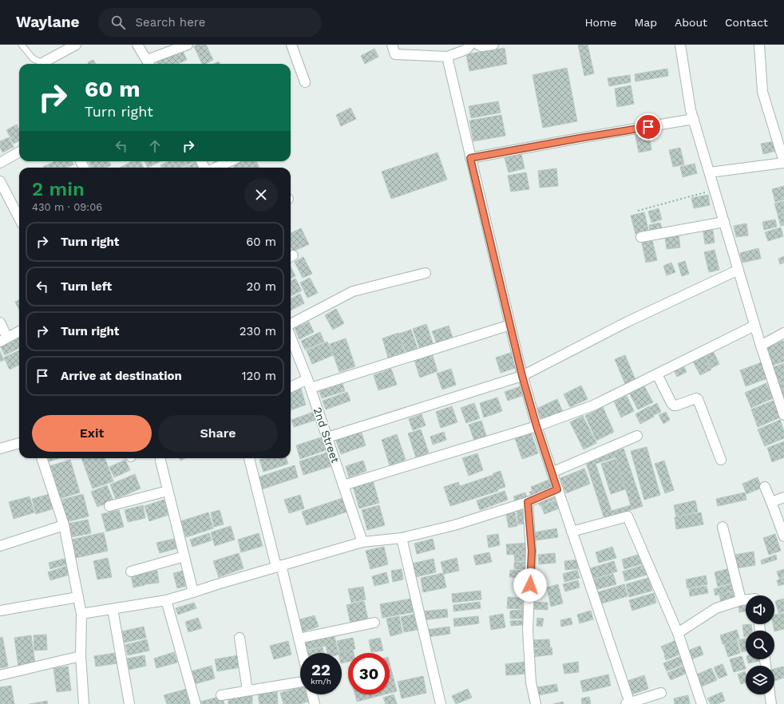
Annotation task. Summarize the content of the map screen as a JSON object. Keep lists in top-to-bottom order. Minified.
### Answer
{"streets":{"street":["2nd Street"]},"page":{"header":"Waylane","search":"Search here","nav":["Home","Map","About","Contact"],"turn":["60 m","Turn right"],"heading":["2 min","430 m · 09:06"],"list":[{"name":"Turn right","value":"60 m"},{"name":"Turn left","value":"20 m"},{"name":"Turn right","value":"230 m"},{"name":"Arrive at destination","value":"120 m"}],"buttons":["Exit","Share"],"speed":"22 km/h","limit":"30"}}
